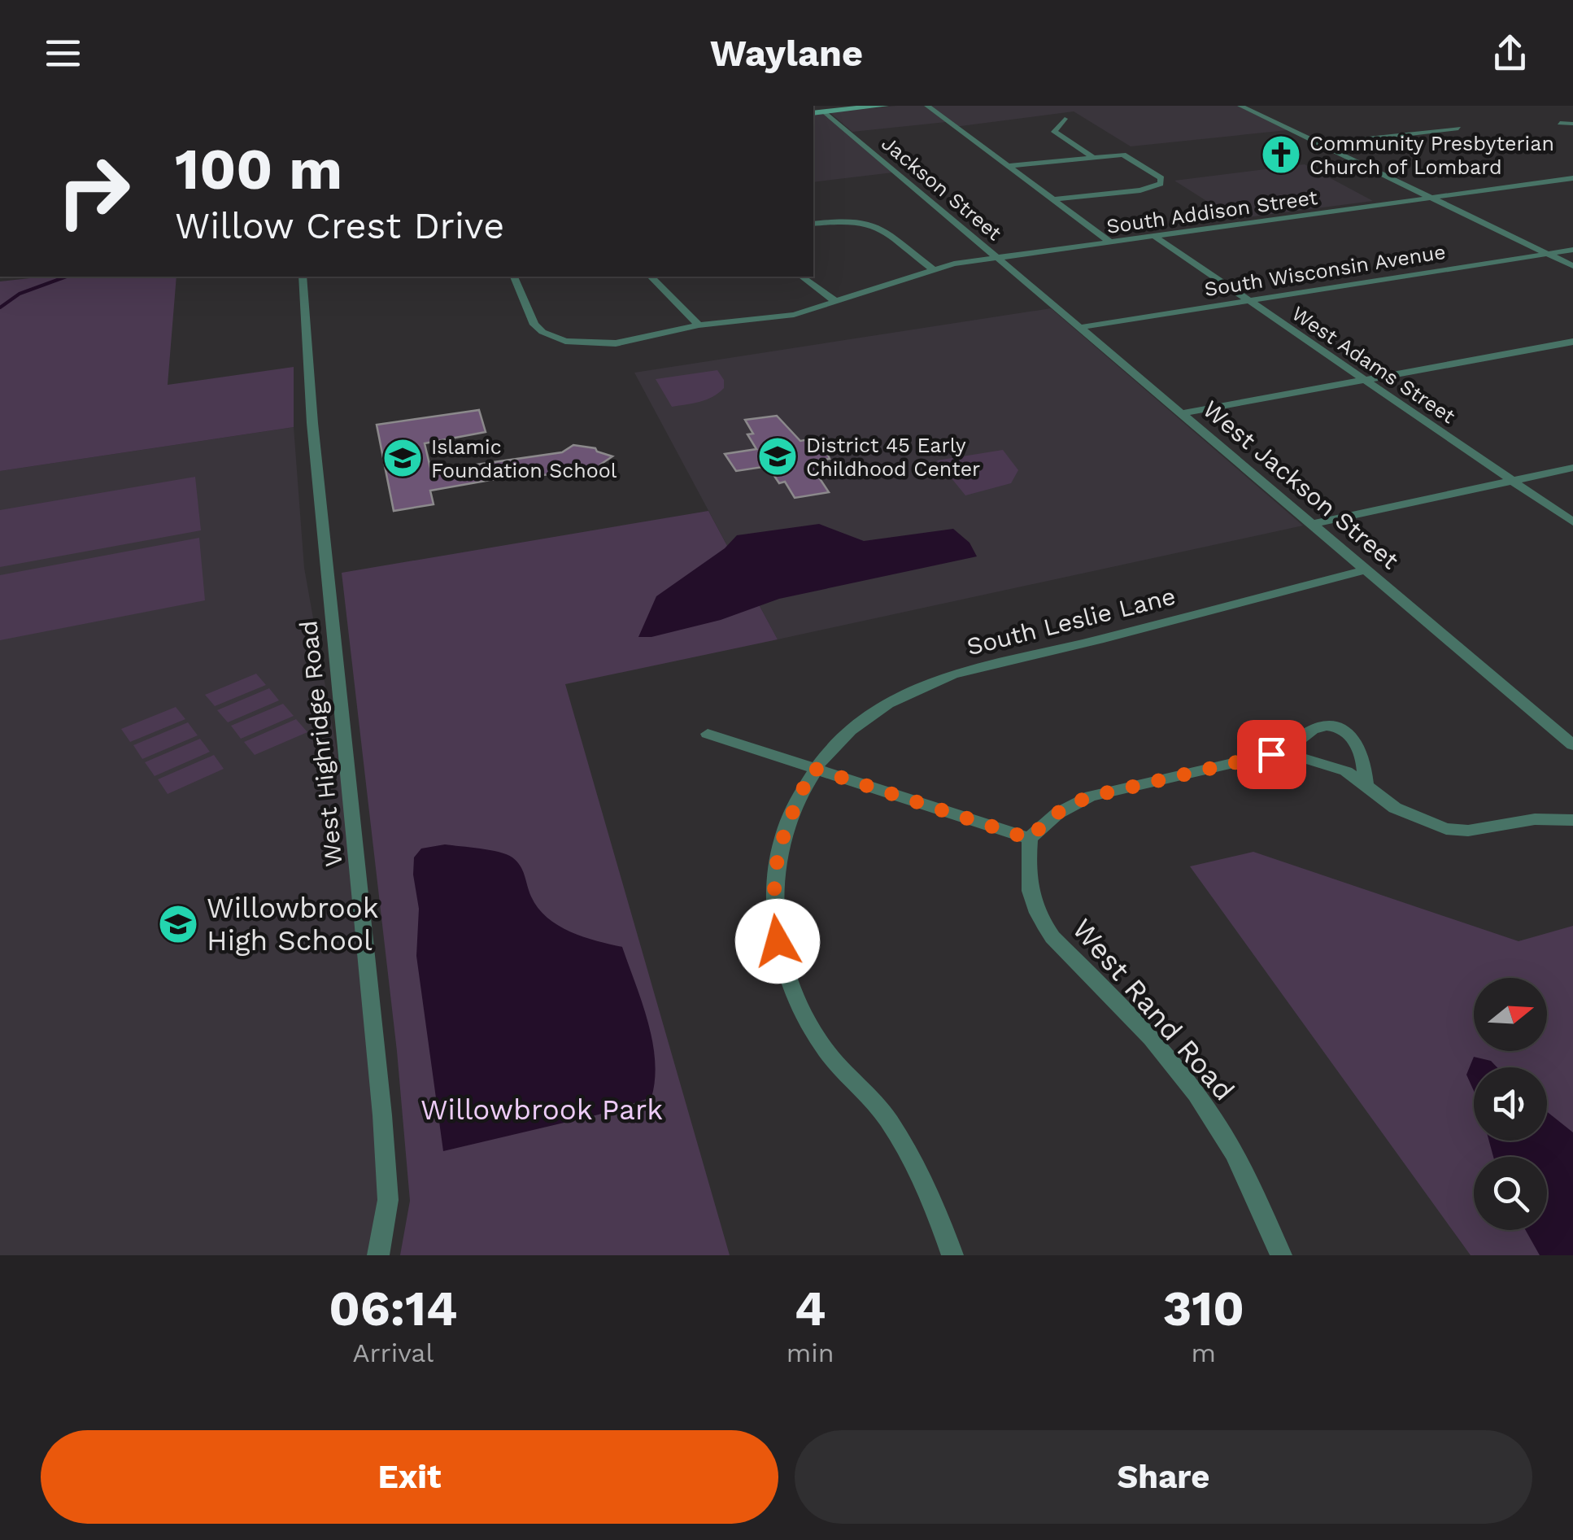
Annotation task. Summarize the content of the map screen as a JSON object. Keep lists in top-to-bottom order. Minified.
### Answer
{"streets":{"street":["Jackson Street","South Addison Street","South Wisconsin Avenue","West Adams Street","West Jackson Street","South Leslie Lane","West Highridge Road","West Rand Road"]},"crossings":[["Jackson Street","South Addison Street"],["Jackson Street","West Jackson Street"],["South Addison Street","West Adams Street"],["South Addison Street","West Jackson Street"],["South Wisconsin Avenue","West Adams Street"],["South Wisconsin Avenue","West Jackson Street"],["West Jackson Street","South Leslie Lane"]],"parks":["Willowbrook Park"],"places":{"church":["Community Presbyterian Church of Lombard"],"school or university":["District 45 Early Childhood Center","Islamic Foundation School","Willowbrook High School"]},"north":"right","page":{"header":"Waylane","turn":["100 m","Willow Crest Drive"],"eta":["06:14","Arrival","4","min","310","m"],"buttons":["Exit","Share"]}}
